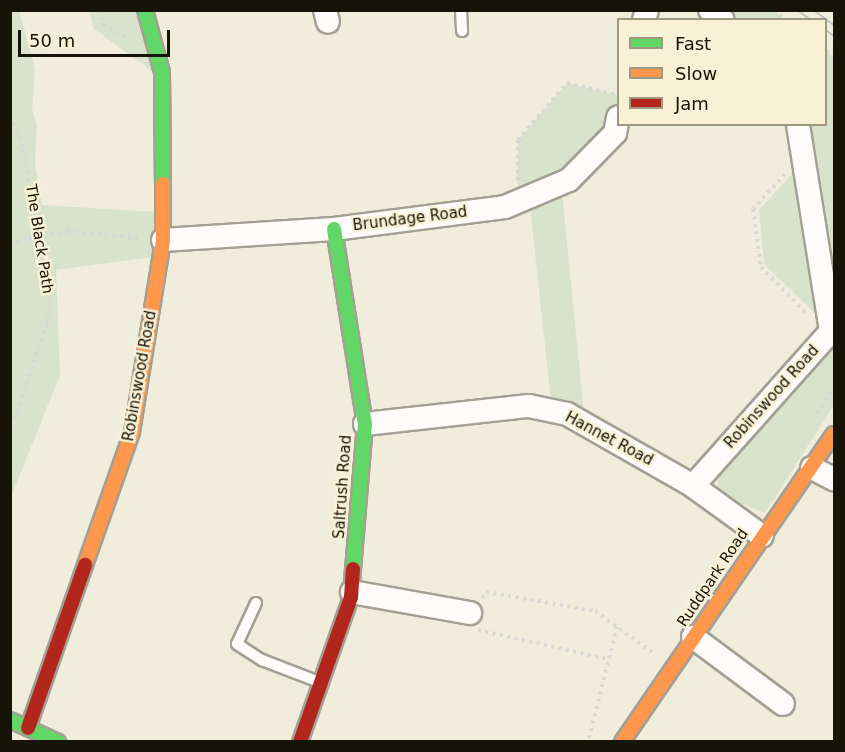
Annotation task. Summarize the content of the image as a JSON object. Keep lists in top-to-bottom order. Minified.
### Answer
{"streets":{"street":["Brundage Road","Robinswood Road","Hannet Road","Saltrush Road","Ruddpark Road"],"path":["The Black Path"]},"crossings":[["Brundage Road","Robinswood Road"],["Brundage Road","Saltrush Road"],["Robinswood Road","Hannet Road"],["Hannet Road","Saltrush Road"],["Hannet Road","Ruddpark Road"]],"legend":["Fast","Slow","Jam"],"scale_bar":"50 m"}
